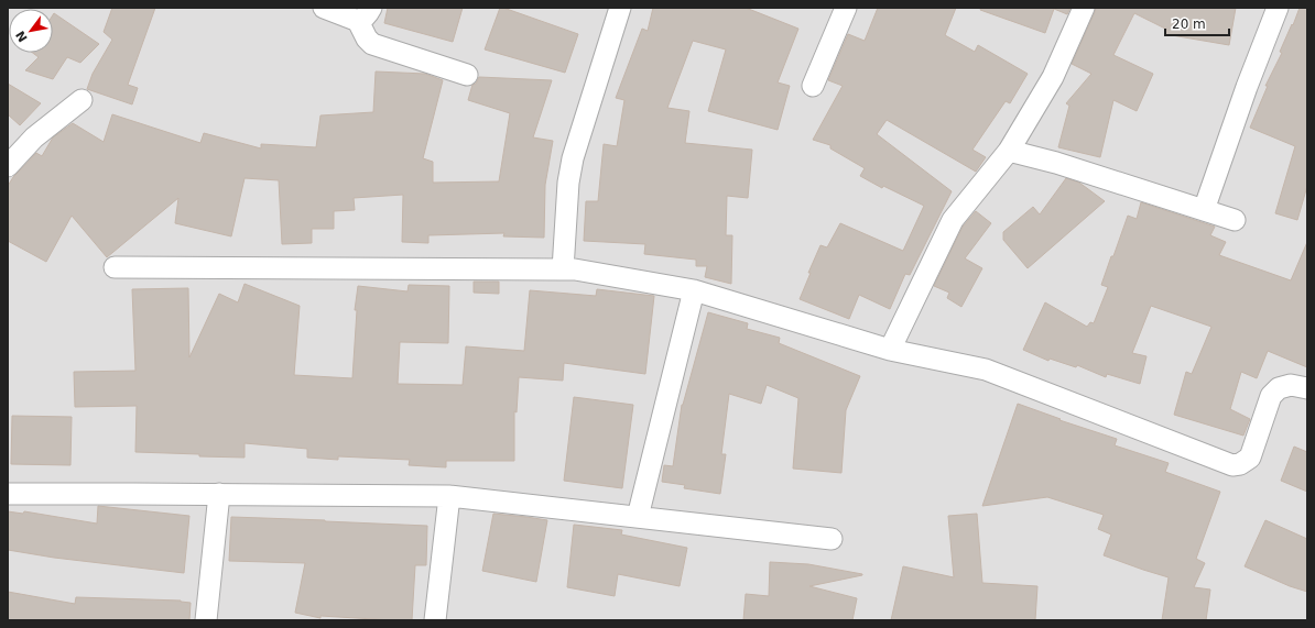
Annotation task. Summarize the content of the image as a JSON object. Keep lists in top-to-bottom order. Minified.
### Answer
{"scale_bar":"20 m","north":"bottom left"}
